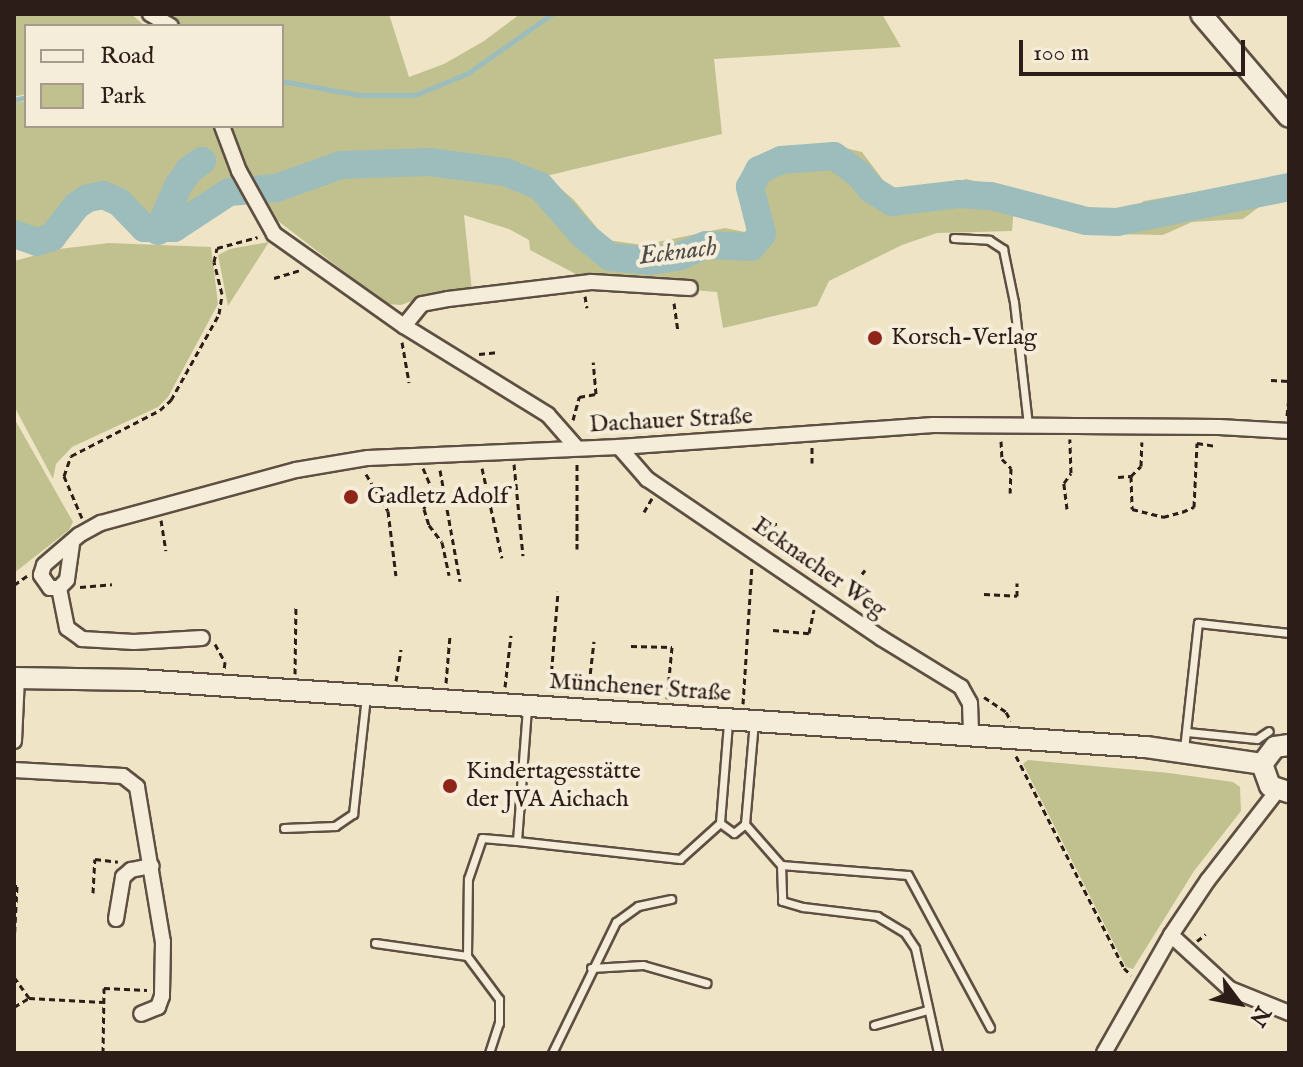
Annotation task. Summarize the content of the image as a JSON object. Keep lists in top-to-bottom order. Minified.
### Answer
{"streets":{"main road":["Münchener Straße"],"street":["Dachauer Straße","Ecknacher Weg"]},"crossings":[["Dachauer Straße","Ecknacher Weg"]],"water":["Ecknach"],"places":["Korsch-Verlag","Gadletz Adolf","Kindertagesstätte der JVA Aichach"],"legend":["Road","Park"],"scale_bar":"100 m","north":"bottom right"}
